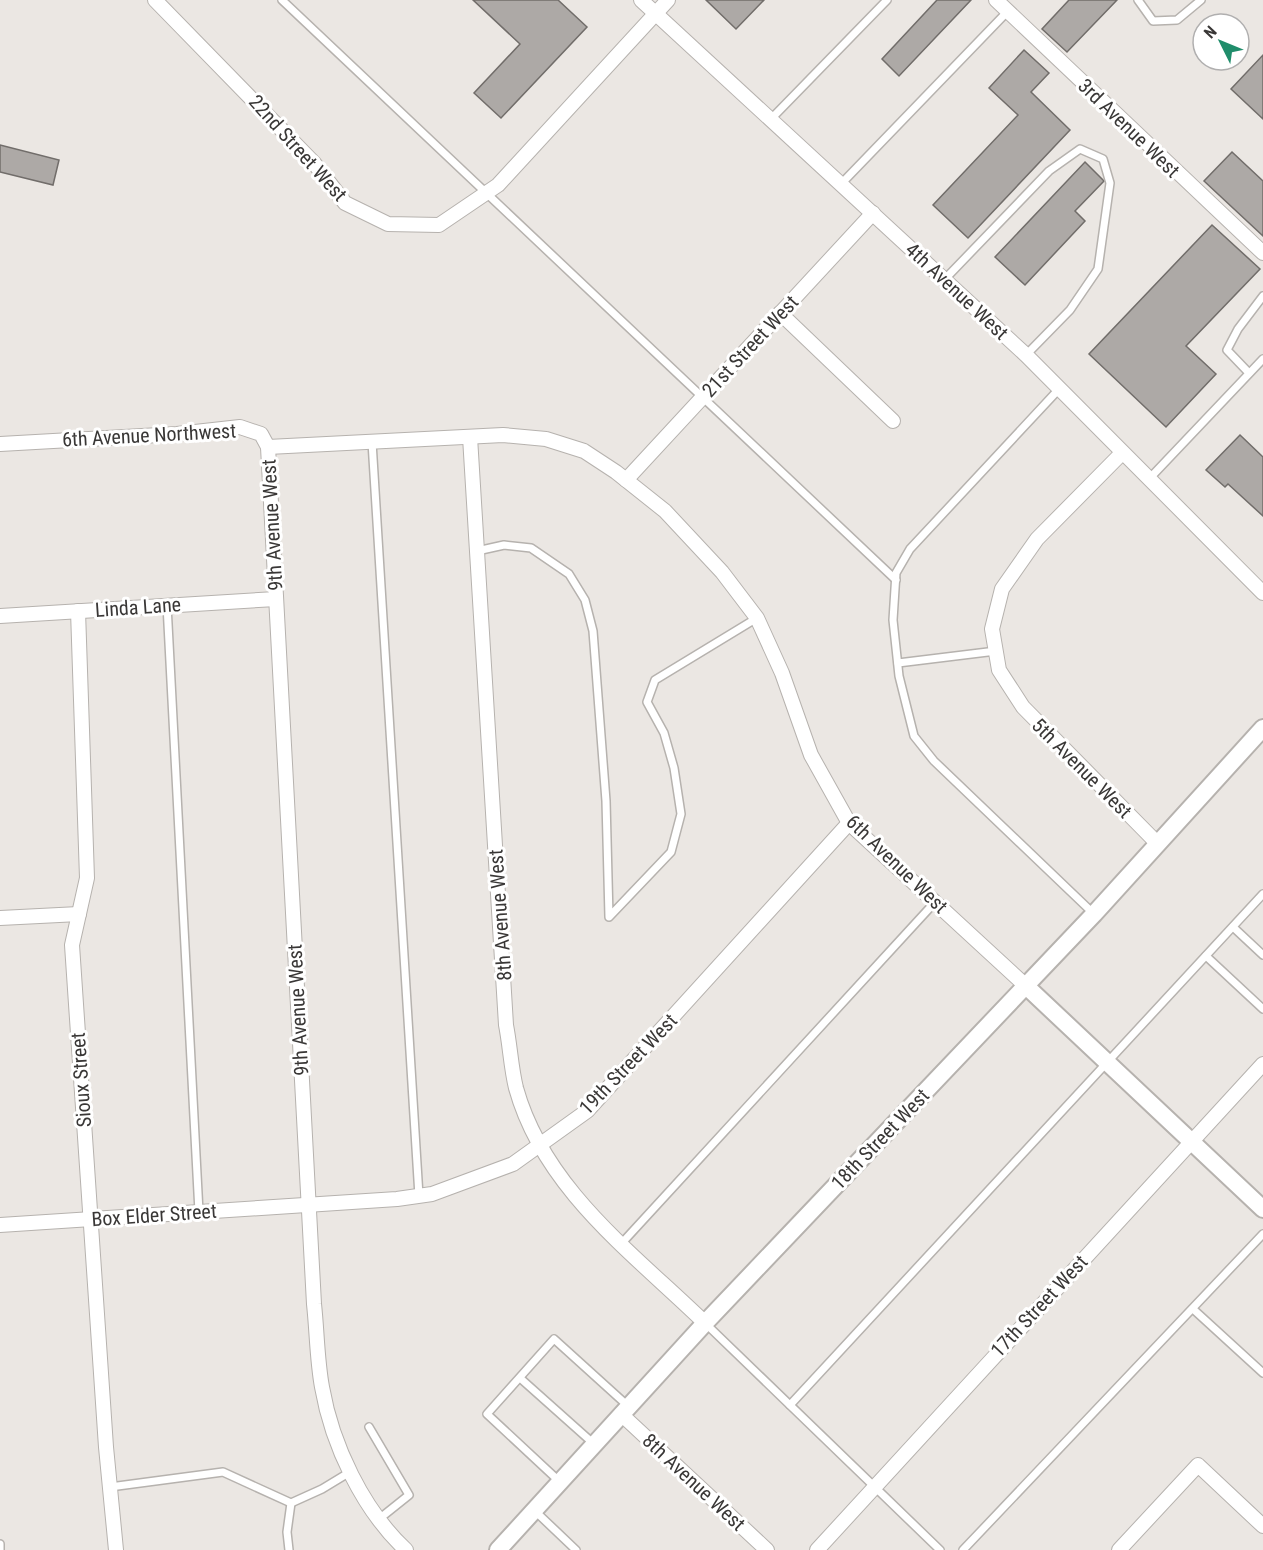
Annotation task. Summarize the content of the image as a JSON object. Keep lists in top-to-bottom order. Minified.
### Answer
{"streets":{"street":["3rd Avenue West","22nd Street West","4th Avenue West","21st Street West","6th Avenue Northwest","9th Avenue West","Linda Lane","5th Avenue West","6th Avenue West","8th Avenue West","19th Street West","Sioux Street","18th Street West","Box Elder Street","17th Street West"]},"crossings":[["22nd Street West","4th Avenue West"],["4th Avenue West","21st Street West"],["21st Street West","6th Avenue West"],["6th Avenue Northwest","9th Avenue West"],["9th Avenue West","Linda Lane"],["9th Avenue West","19th Street West"],["9th Avenue West","Box Elder Street"],["Linda Lane","Sioux Street"],["5th Avenue West","18th Street West"],["6th Avenue West","8th Avenue West"],["6th Avenue West","19th Street West"],["6th Avenue West","18th Street West"],["6th Avenue West","17th Street West"],["8th Avenue West","19th Street West"],["8th Avenue West","18th Street West"],["19th Street West","Box Elder Street"],["Sioux Street","Box Elder Street"]],"north":"top left"}
